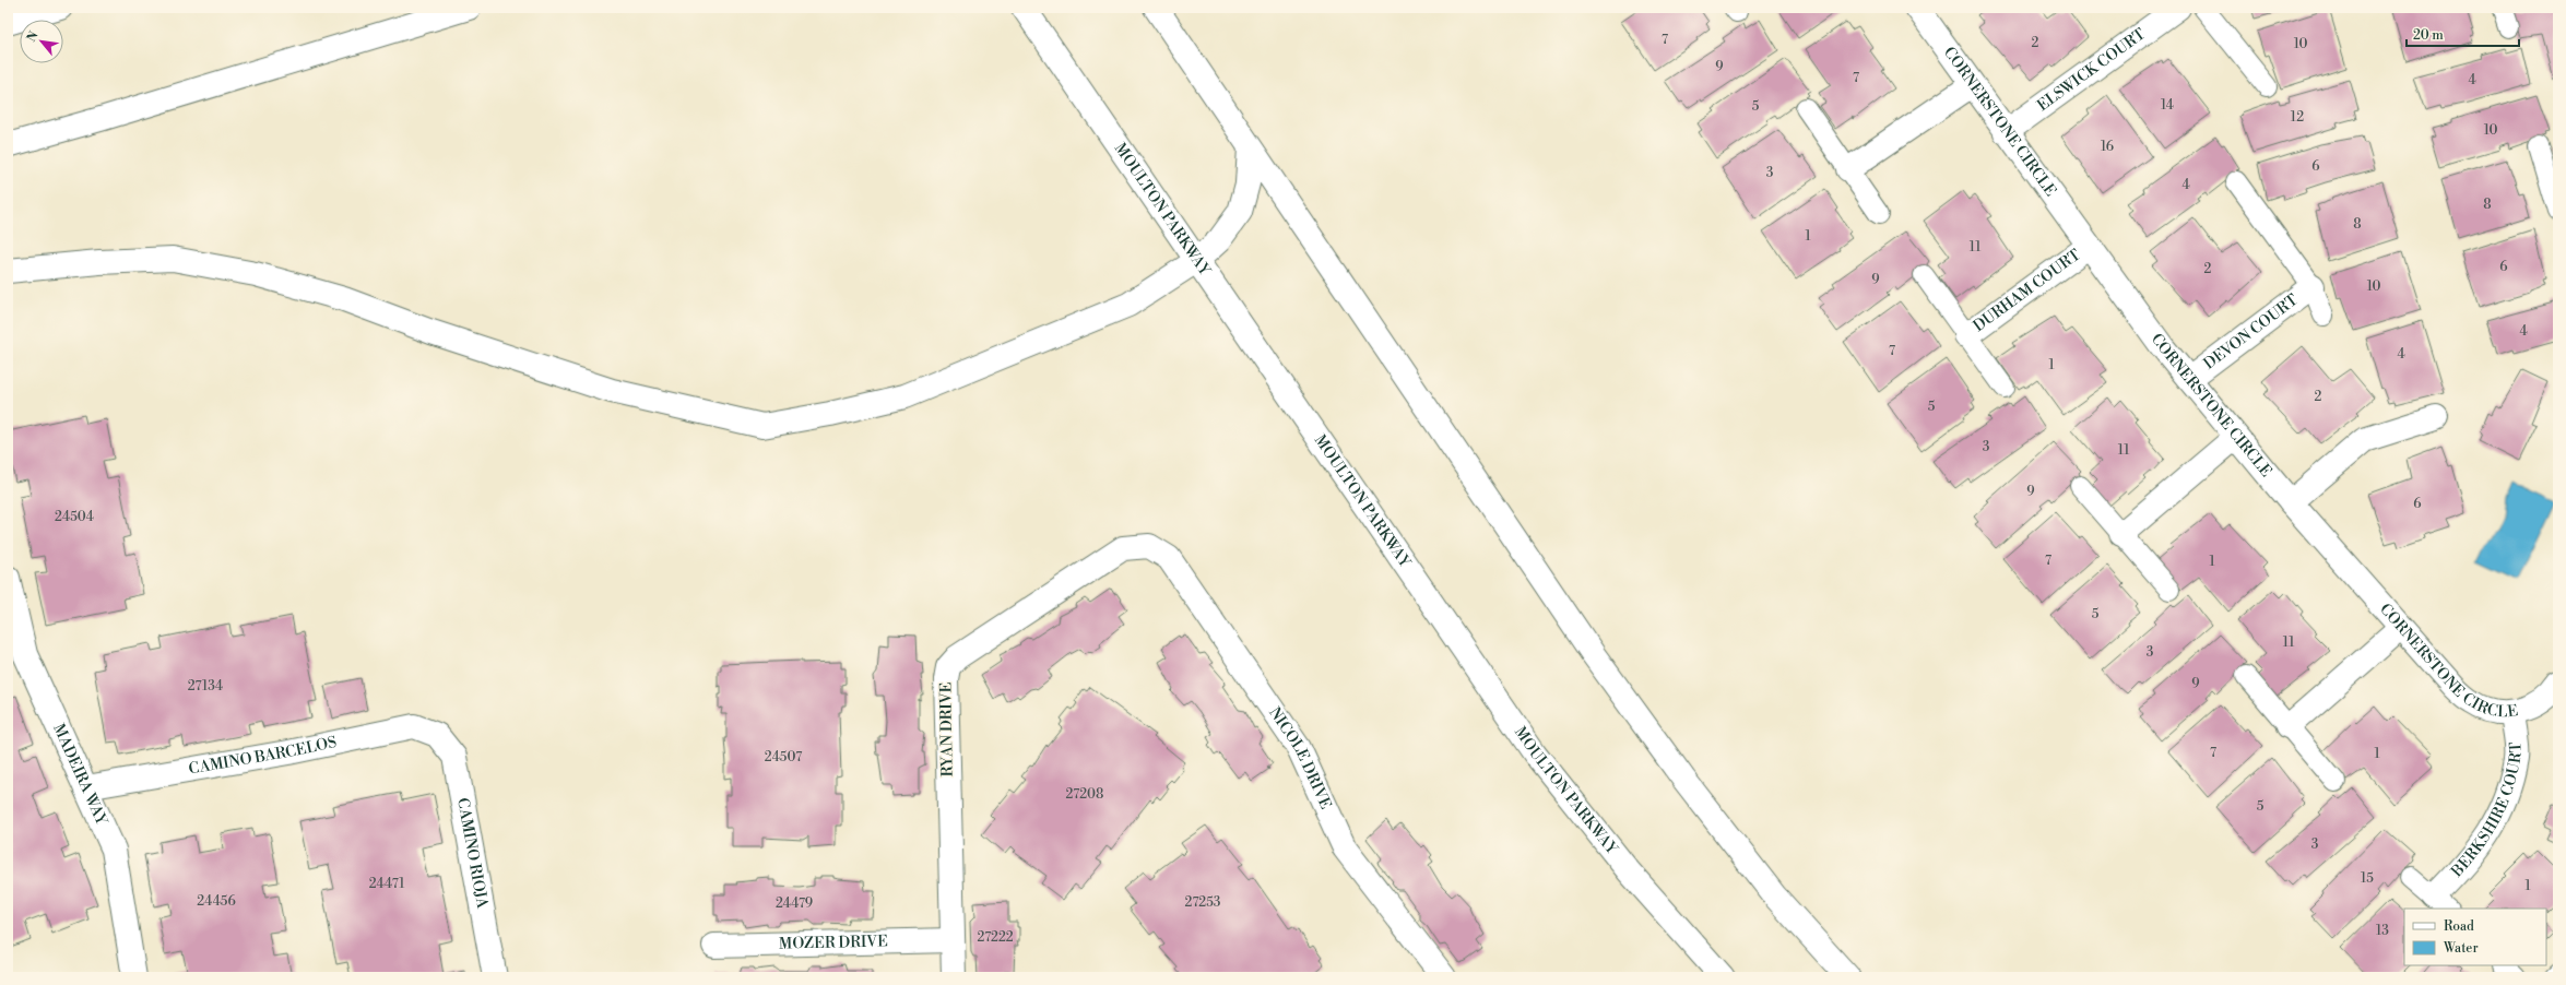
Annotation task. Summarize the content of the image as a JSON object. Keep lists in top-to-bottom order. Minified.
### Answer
{"streets":{"main road":["ELSWICK COURT","CORNERSTONE CIRCLE","MOULTON PARKWAY","DURHAM COURT","DEVON COURT","RYAN DRIVE","CAMINO BARCELOS","NICOLE DRIVE","MADEIRA WAY","BERKSHIRE COURT","CAMINO RIOJA","MOZER DRIVE"]},"crossings":[["ELSWICK COURT","CORNERSTONE CIRCLE"],["CORNERSTONE CIRCLE","DURHAM COURT"],["CORNERSTONE CIRCLE","DEVON COURT"],["CORNERSTONE CIRCLE","BERKSHIRE COURT"],["RYAN DRIVE","NICOLE DRIVE"],["RYAN DRIVE","MOZER DRIVE"],["CAMINO BARCELOS","MADEIRA WAY"],["CAMINO BARCELOS","CAMINO RIOJA"]],"house_numbers":["7","2","10","9","7","4","14","5","12","10","16","6","3","4","8","8","1","11","6","2","9","10","4","7","4","1","2","5","3","11","9","6","24504","7","1","5","11","3","9","27134","7","1","24507","27208","5","3","15","24471","1","24456","27253","24479","13","27222"],"legend":["Road","Water"],"scale_bar":"20 m","north":"top left"}
